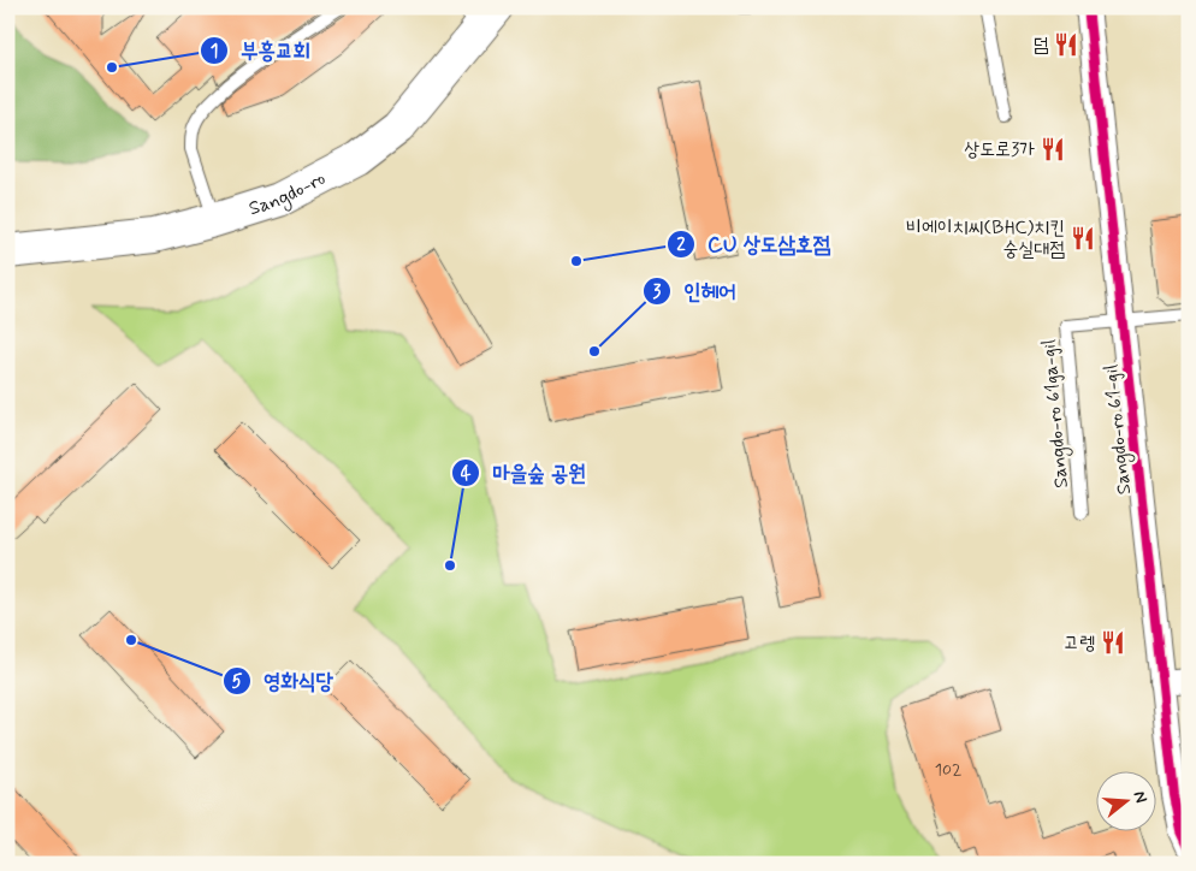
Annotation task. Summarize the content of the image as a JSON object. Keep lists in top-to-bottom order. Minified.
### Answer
{"streets":{"main road":["Sangdo-ro"],"street":["Sangdo-ro 61-gil"],"lane":["Sangdo-ro 61ga-gil"]},"crossings":[["Sangdo-ro 61ga-gil","Sangdo-ro 61-gil"]],"places":{"restaurant":["덤","상도로3가","비에이치씨(BHC)치킨 숭실대점","고렝"],"other":["부흥교회","CU 상도삼호점","인헤어","마을숲 공원","영화식당"]},"house_numbers":["102"],"north":"right"}
